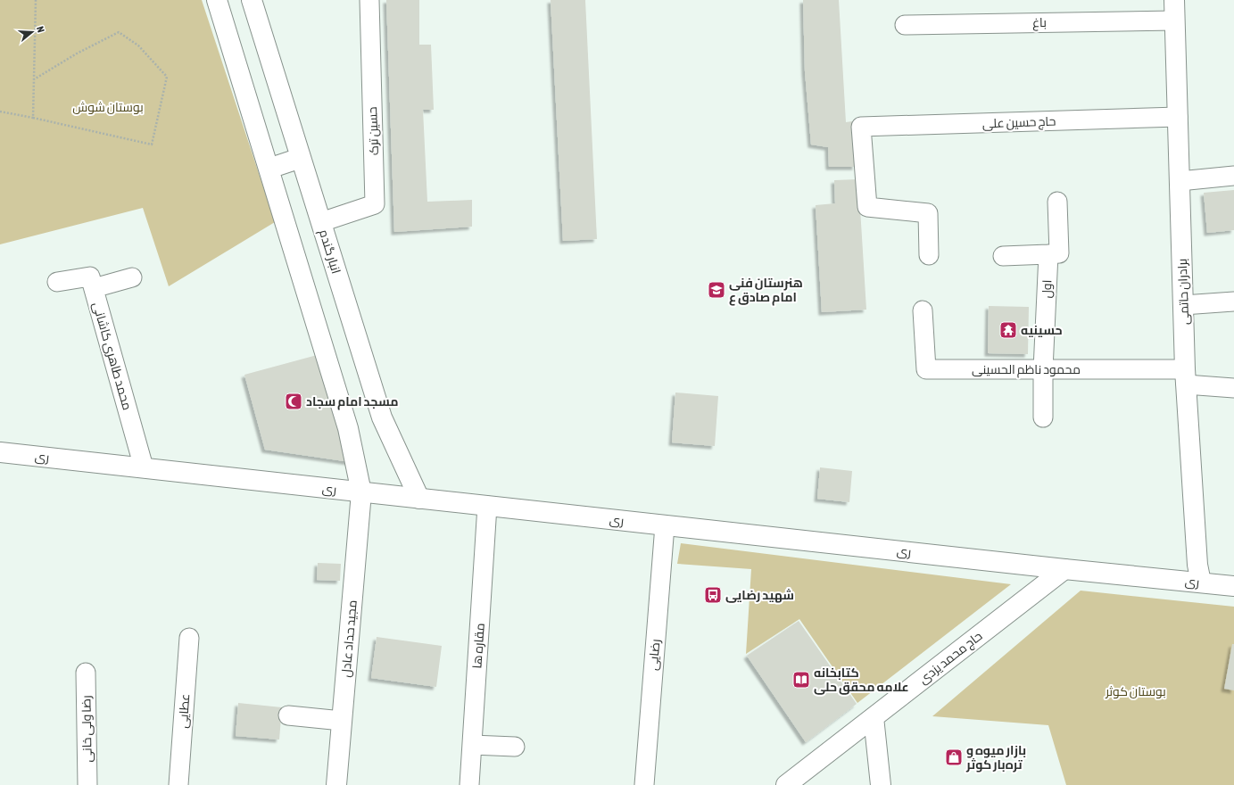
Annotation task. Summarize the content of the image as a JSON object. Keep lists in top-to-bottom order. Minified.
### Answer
{"streets":{"street":["باغ","حاج حسین علی","حسین ترک","انبار گندم","اول","برادران حاتمی","محمد طاهری کاشانی","محمود ناظم الحسینی","ری","مجید حداد عادل","مقاره ها","رضایی","حاج محمد یزدی","عطایی","رضا ولی خانی"]},"crossings":[["باغ","برادران حاتمی"],["حاج حسین علی","برادران حاتمی"],["حسین ترک","انبار گندم"],["انبار گندم","ری"],["اول","محمود ناظم الحسینی"],["برادران حاتمی","محمود ناظم الحسینی"],["برادران حاتمی","ری"],["محمد طاهری کاشانی","ری"],["ری","مجید حداد عادل"],["ری","مقاره ها"],["ری","رضایی"],["ری","حاج محمد یزدی"]],"parks":["بوستان شوش","بوستان کوثر"],"places":{"school or university":["هنرستان فنی امام صادق ع"],"temple":["حسینیه"],"mosque":["مسجد امام سجاد"],"bus stop":["شهید رضایی"],"library":["کتابخانه علامه محقق حلی"],"shop":["بازار میوه و تره‌بار کوثر"]},"north":"right"}
